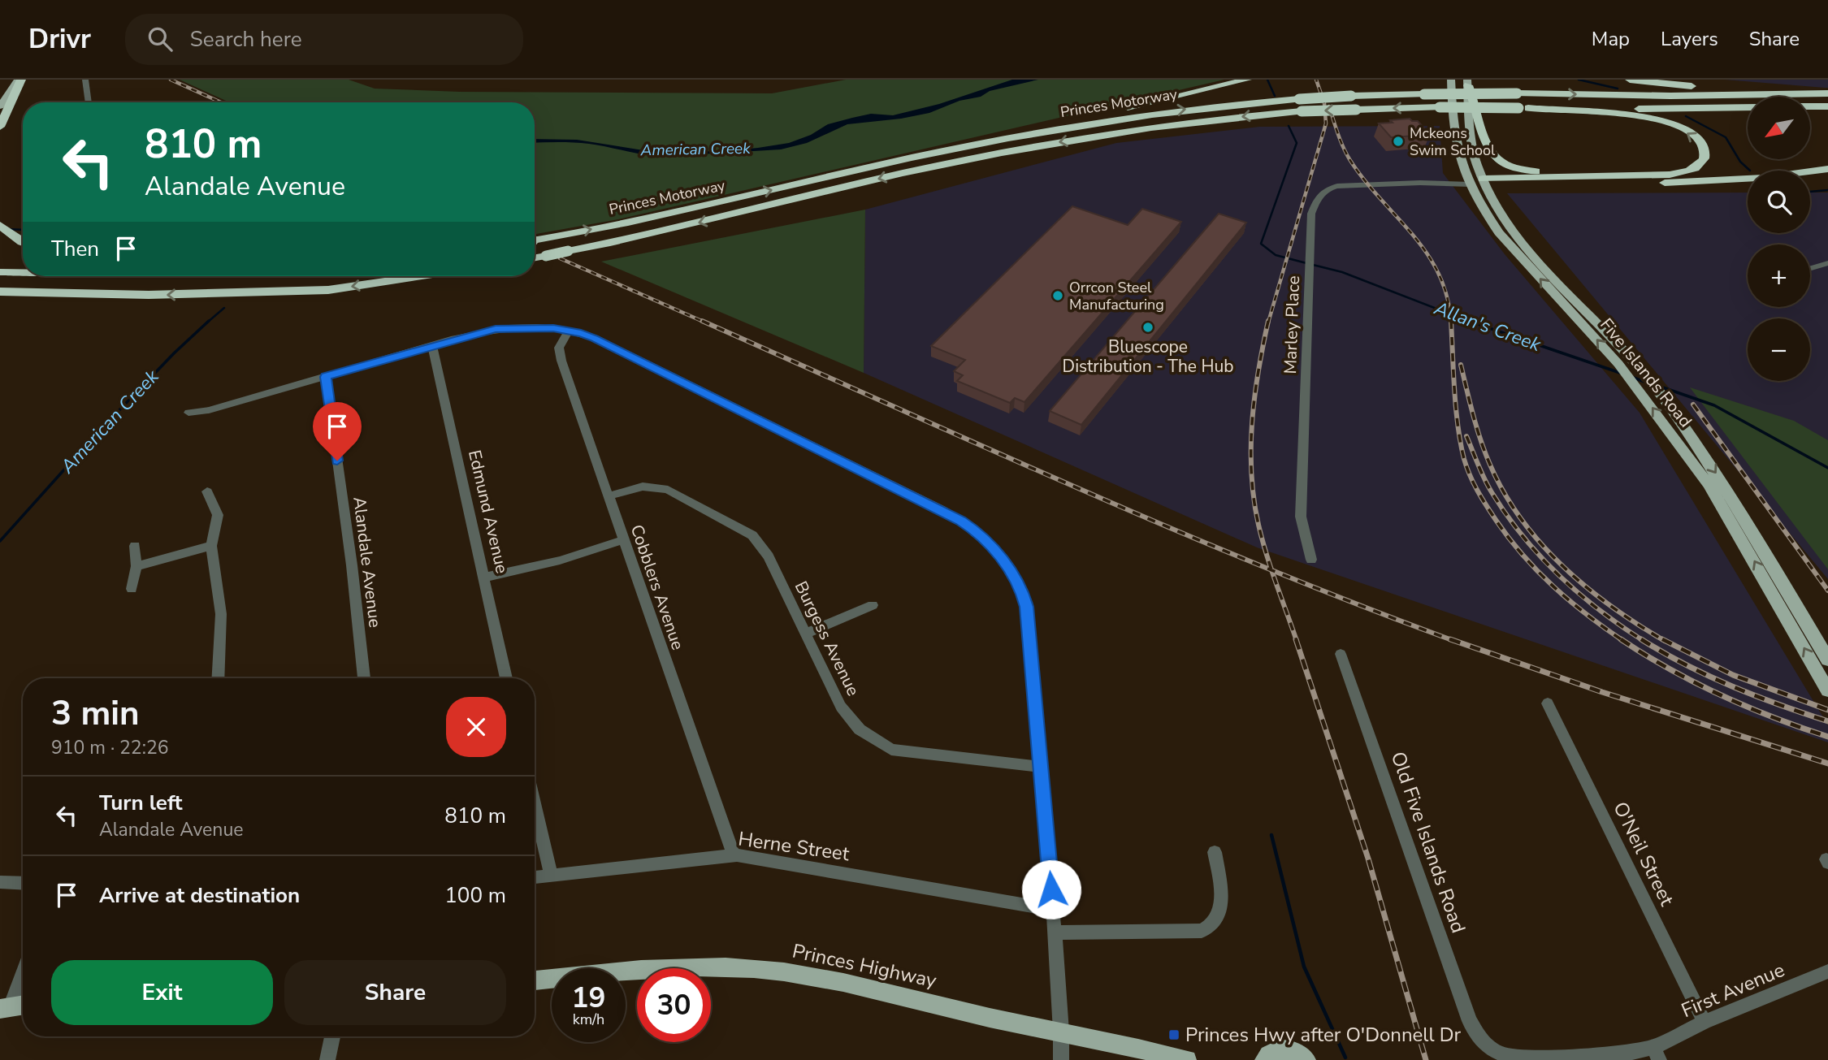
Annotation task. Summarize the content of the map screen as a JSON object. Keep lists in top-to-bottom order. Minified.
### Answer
{"streets":{"highway":["Princes Motorway"],"main road":["Five Islands Road","Princes Highway"],"street":["Marley Place","Edmund Avenue","Alandale Avenue","Cobblers Avenue","Burgess Avenue","Old Five Islands Road","Herne Street","O'Neil Street","First Avenue"]},"crossings":[["Marley Place","Five Islands Road"],["Cobblers Avenue","Burgess Avenue"],["Cobblers Avenue","Herne Street"],["Old Five Islands Road","First Avenue"],["O'Neil Street","First Avenue"]],"water":["American Creek","Allan's Creek"],"places":{"other":["Mckeons Swim School","Orrcon Steel Manufacturing","Bluescope Distribution - The Hub"],"transit":["Princes Hwy after O'Donnell Dr"]},"north":"bottom left","page":{"header":"Drivr","search":"Search here","nav":["Map","Layers","Share"],"map_buttons":["+","−"],"turn":["810 m","Alandale Avenue"],"then":"Then","heading":["3 min","910 m · 22:26"],"list":[{"name":"Turn left","note":"Alandale Avenue","value":"810 m"},{"name":"Arrive at destination","value":"100 m"}],"buttons":["Exit","Share"],"speed":"19 km/h","limit":"30"}}
